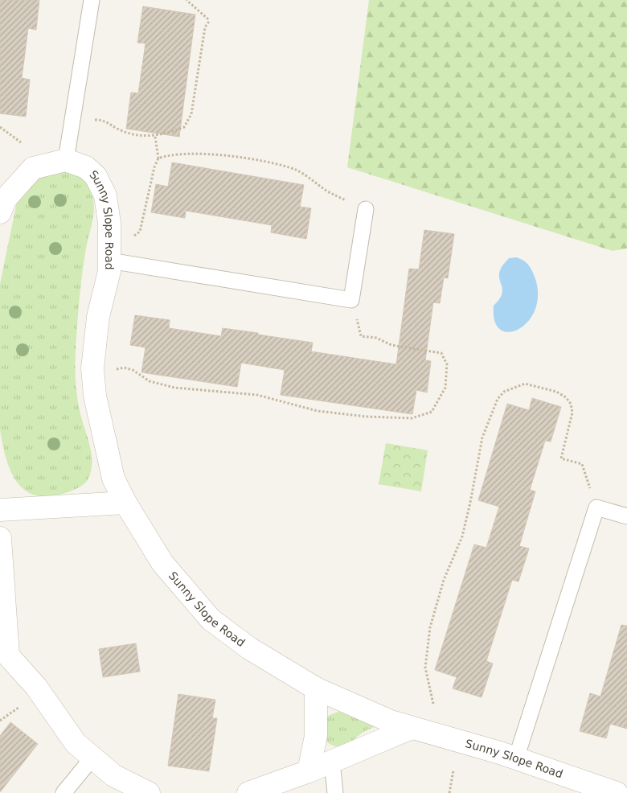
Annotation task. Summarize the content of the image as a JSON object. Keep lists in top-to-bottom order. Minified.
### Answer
{"streets":{"street":["Sunny Slope Road"]}}
